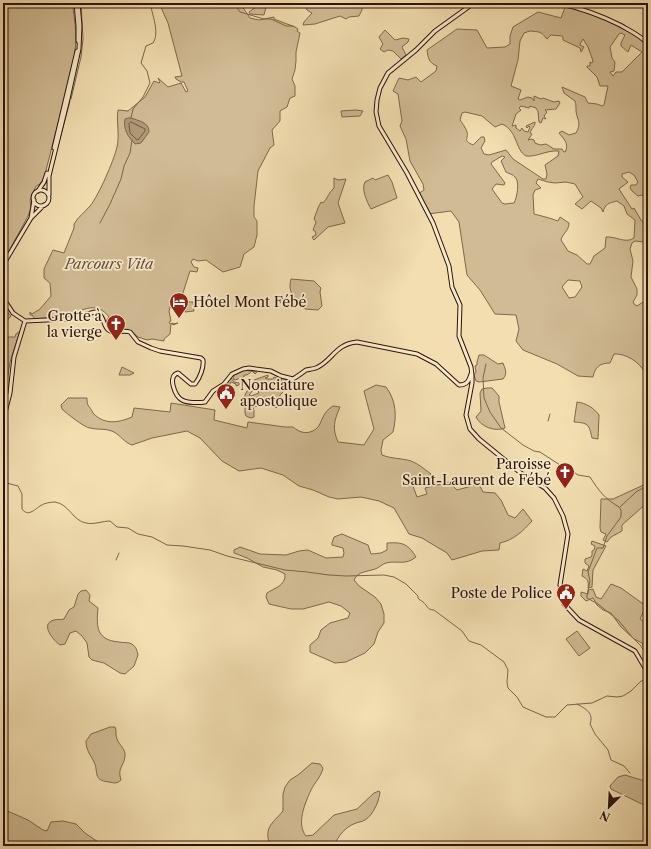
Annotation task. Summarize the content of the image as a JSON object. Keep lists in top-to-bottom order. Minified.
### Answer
{"parks":["Parcours Vita"],"places":{"hotel":["Hôtel Mont Fébé"],"church":["Grotte à la vierge","Paroisse Saint-Laurent de Fébé"],"public building":["Nonciature apostolique","Poste de Police"]},"north":"bottom left"}
